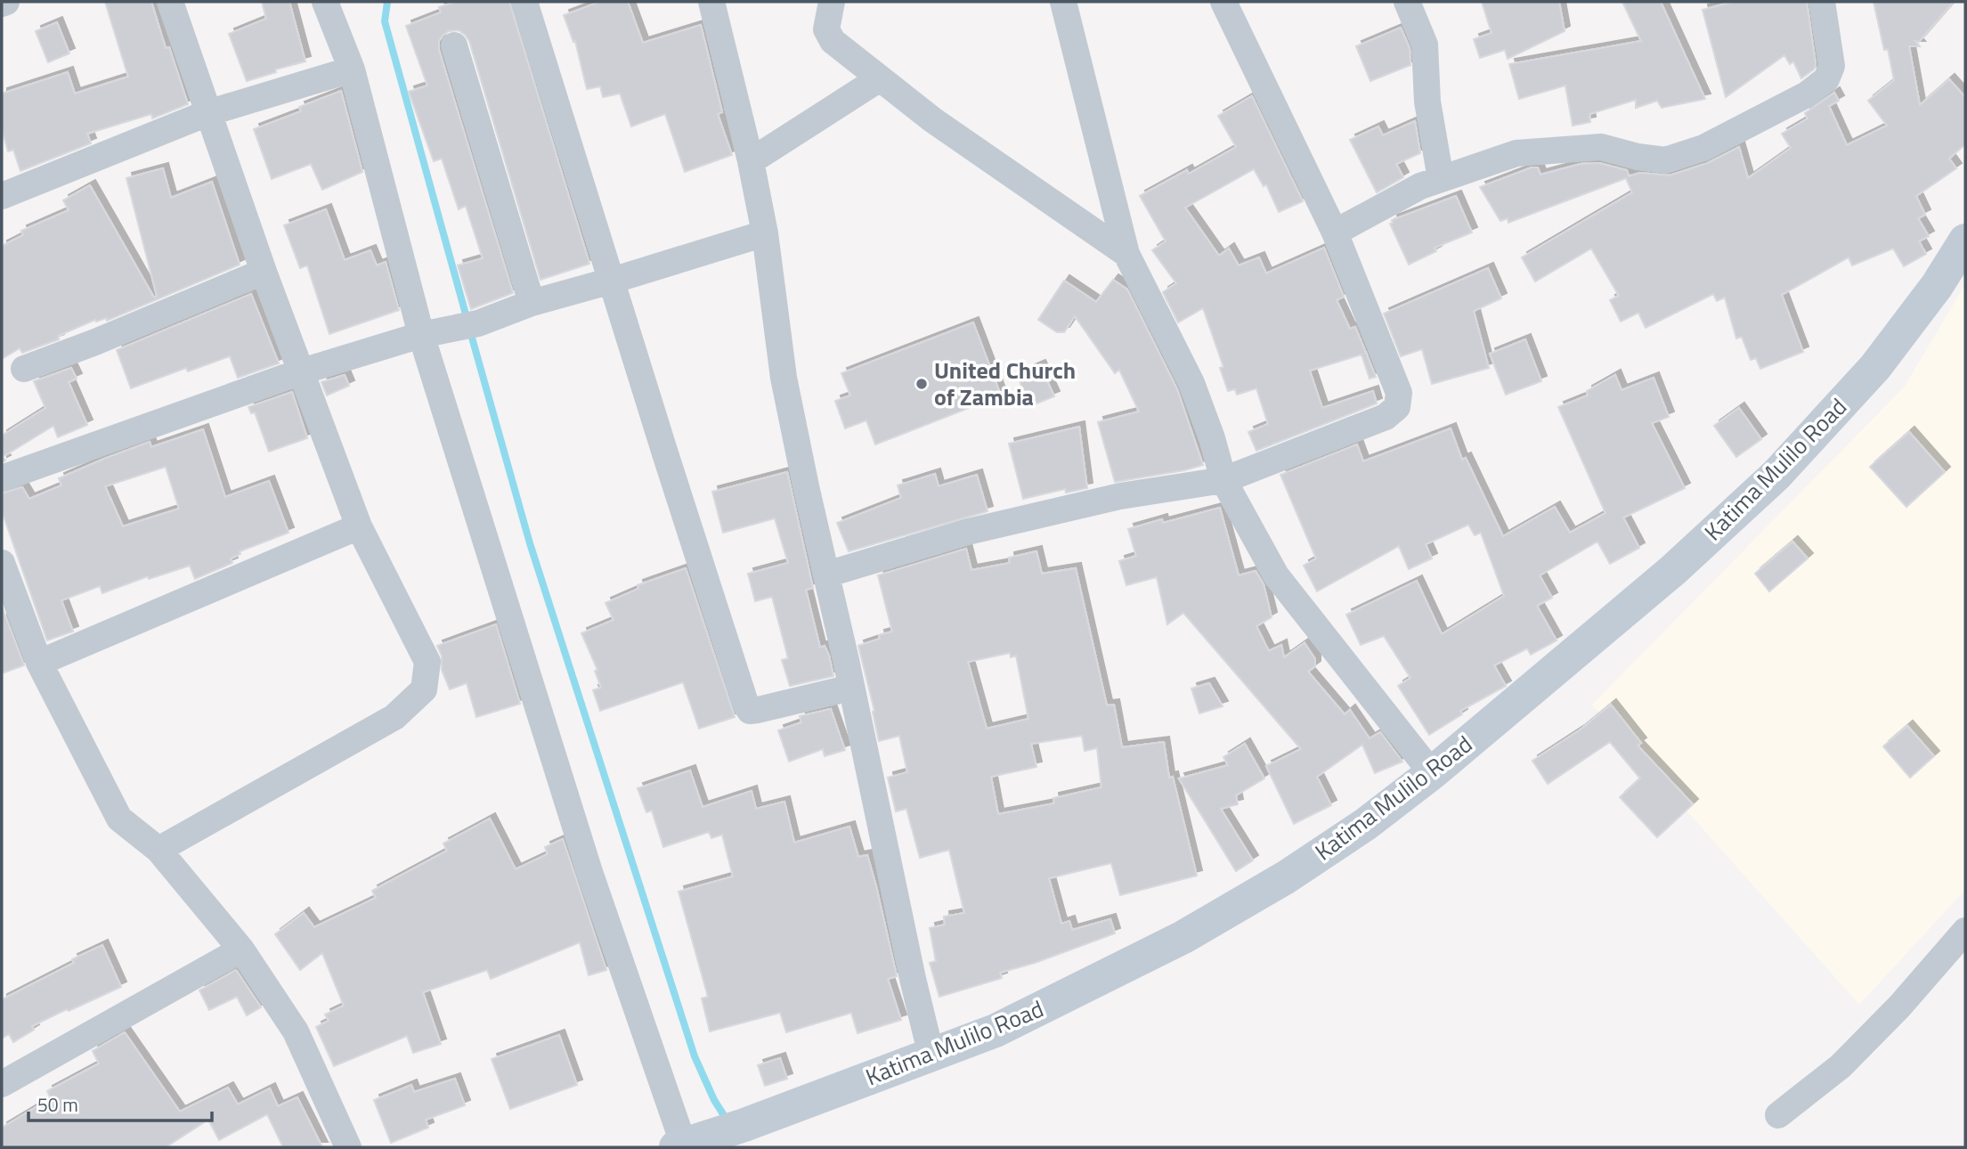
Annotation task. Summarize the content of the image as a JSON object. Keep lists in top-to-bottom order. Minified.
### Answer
{"streets":{"main road":["Katima Mulilo Road"]},"places":["United Church of Zambia"],"scale_bar":"50 m"}
